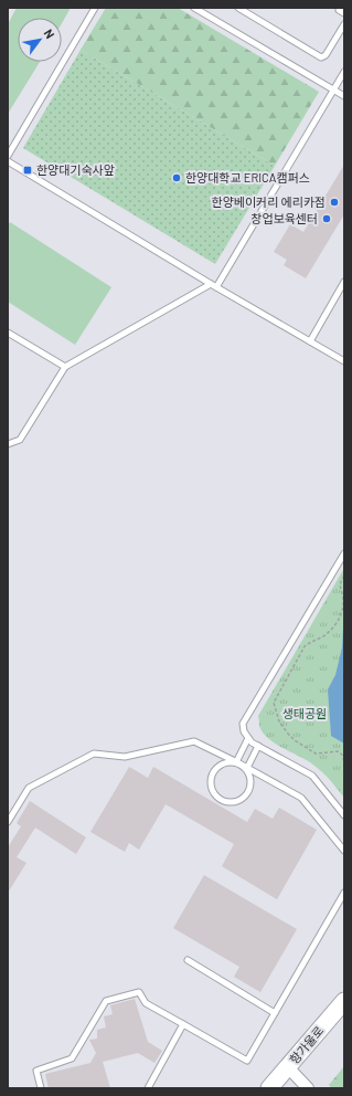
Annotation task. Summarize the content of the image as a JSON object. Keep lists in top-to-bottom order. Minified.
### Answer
{"streets":{"main road":["항가울로"]},"parks":["생태공원"],"places":{"transit":["한양대기숙사앞"],"other":["한양대학교 ERICA캠퍼스","한양베이커리 에리카점","창업보육센터"]},"north":"top right"}
